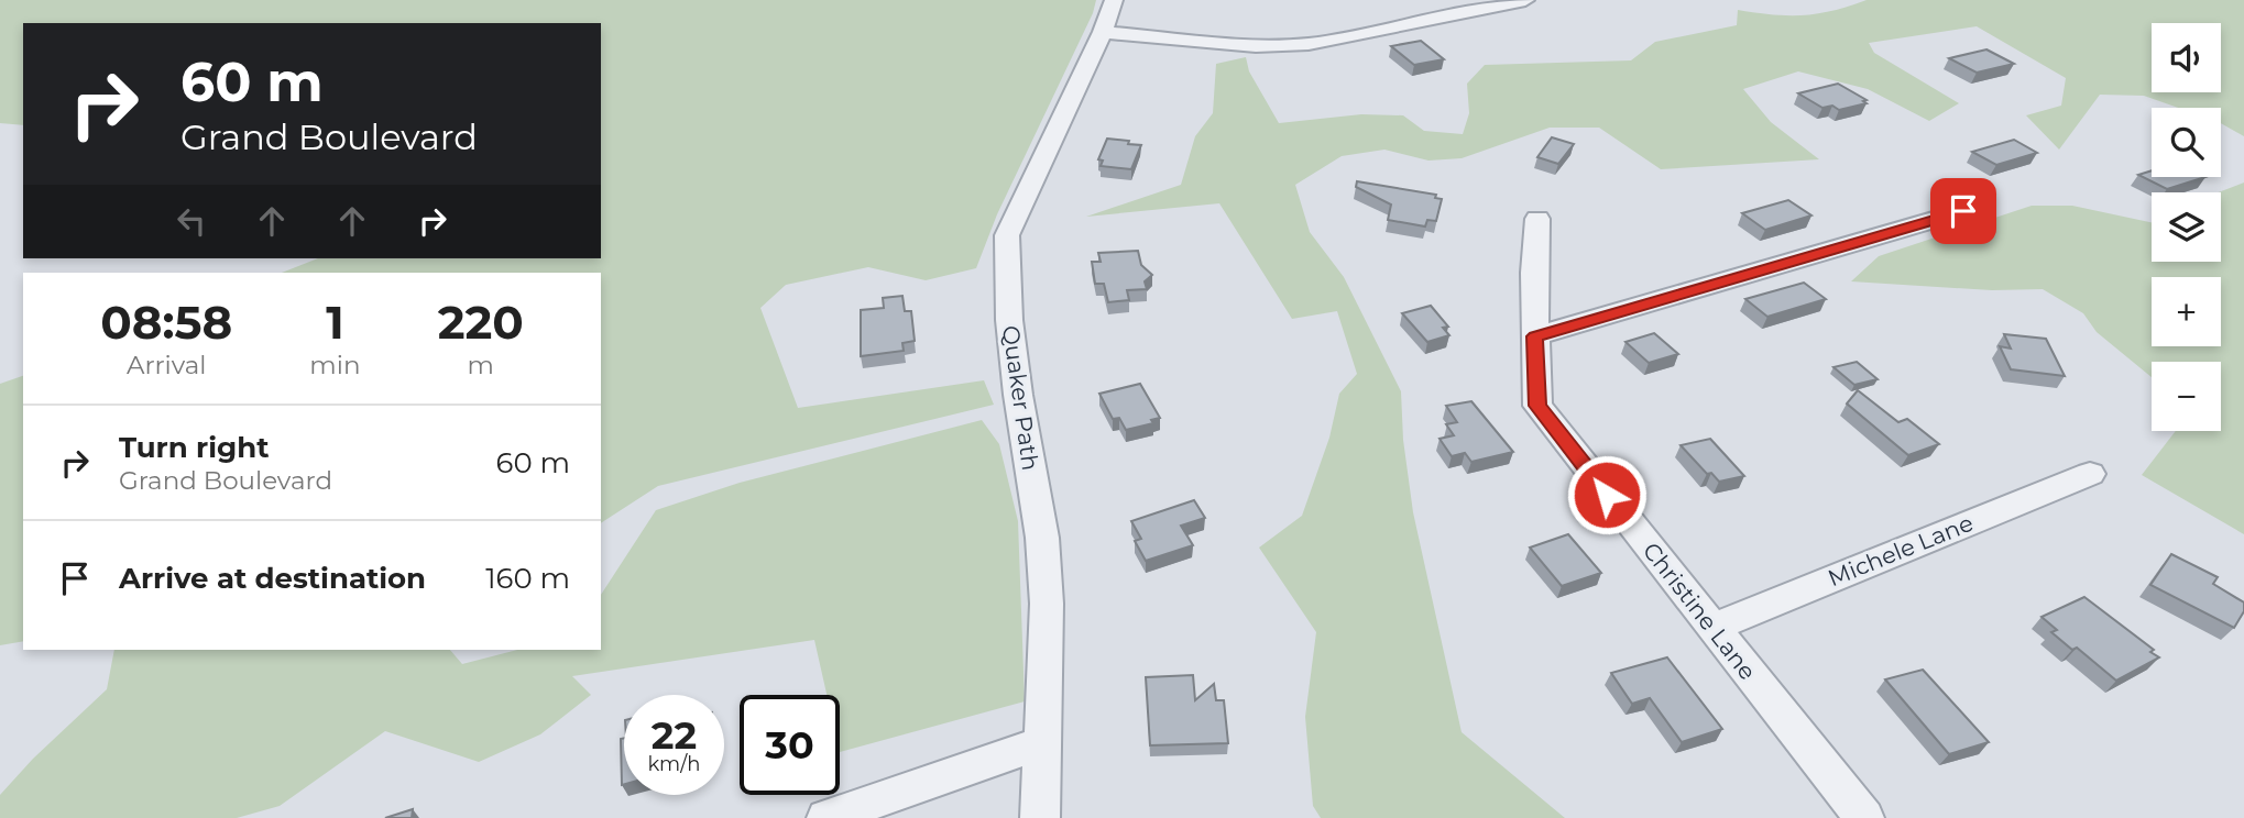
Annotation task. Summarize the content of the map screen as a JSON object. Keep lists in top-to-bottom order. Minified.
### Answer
{"streets":{"street":["Quaker Path","Michele Lane","Christine Lane"]},"crossings":[["Michele Lane","Christine Lane"]],"page":{"map_buttons":["+","−"],"turn":["60 m","Grand Boulevard"],"eta":["08:58","Arrival","1","min","220","m"],"list":[{"name":"Turn right","note":"Grand Boulevard","value":"60 m"},{"name":"Arrive at destination","value":"160 m"}],"speed":"22 km/h","limit":"30"}}
